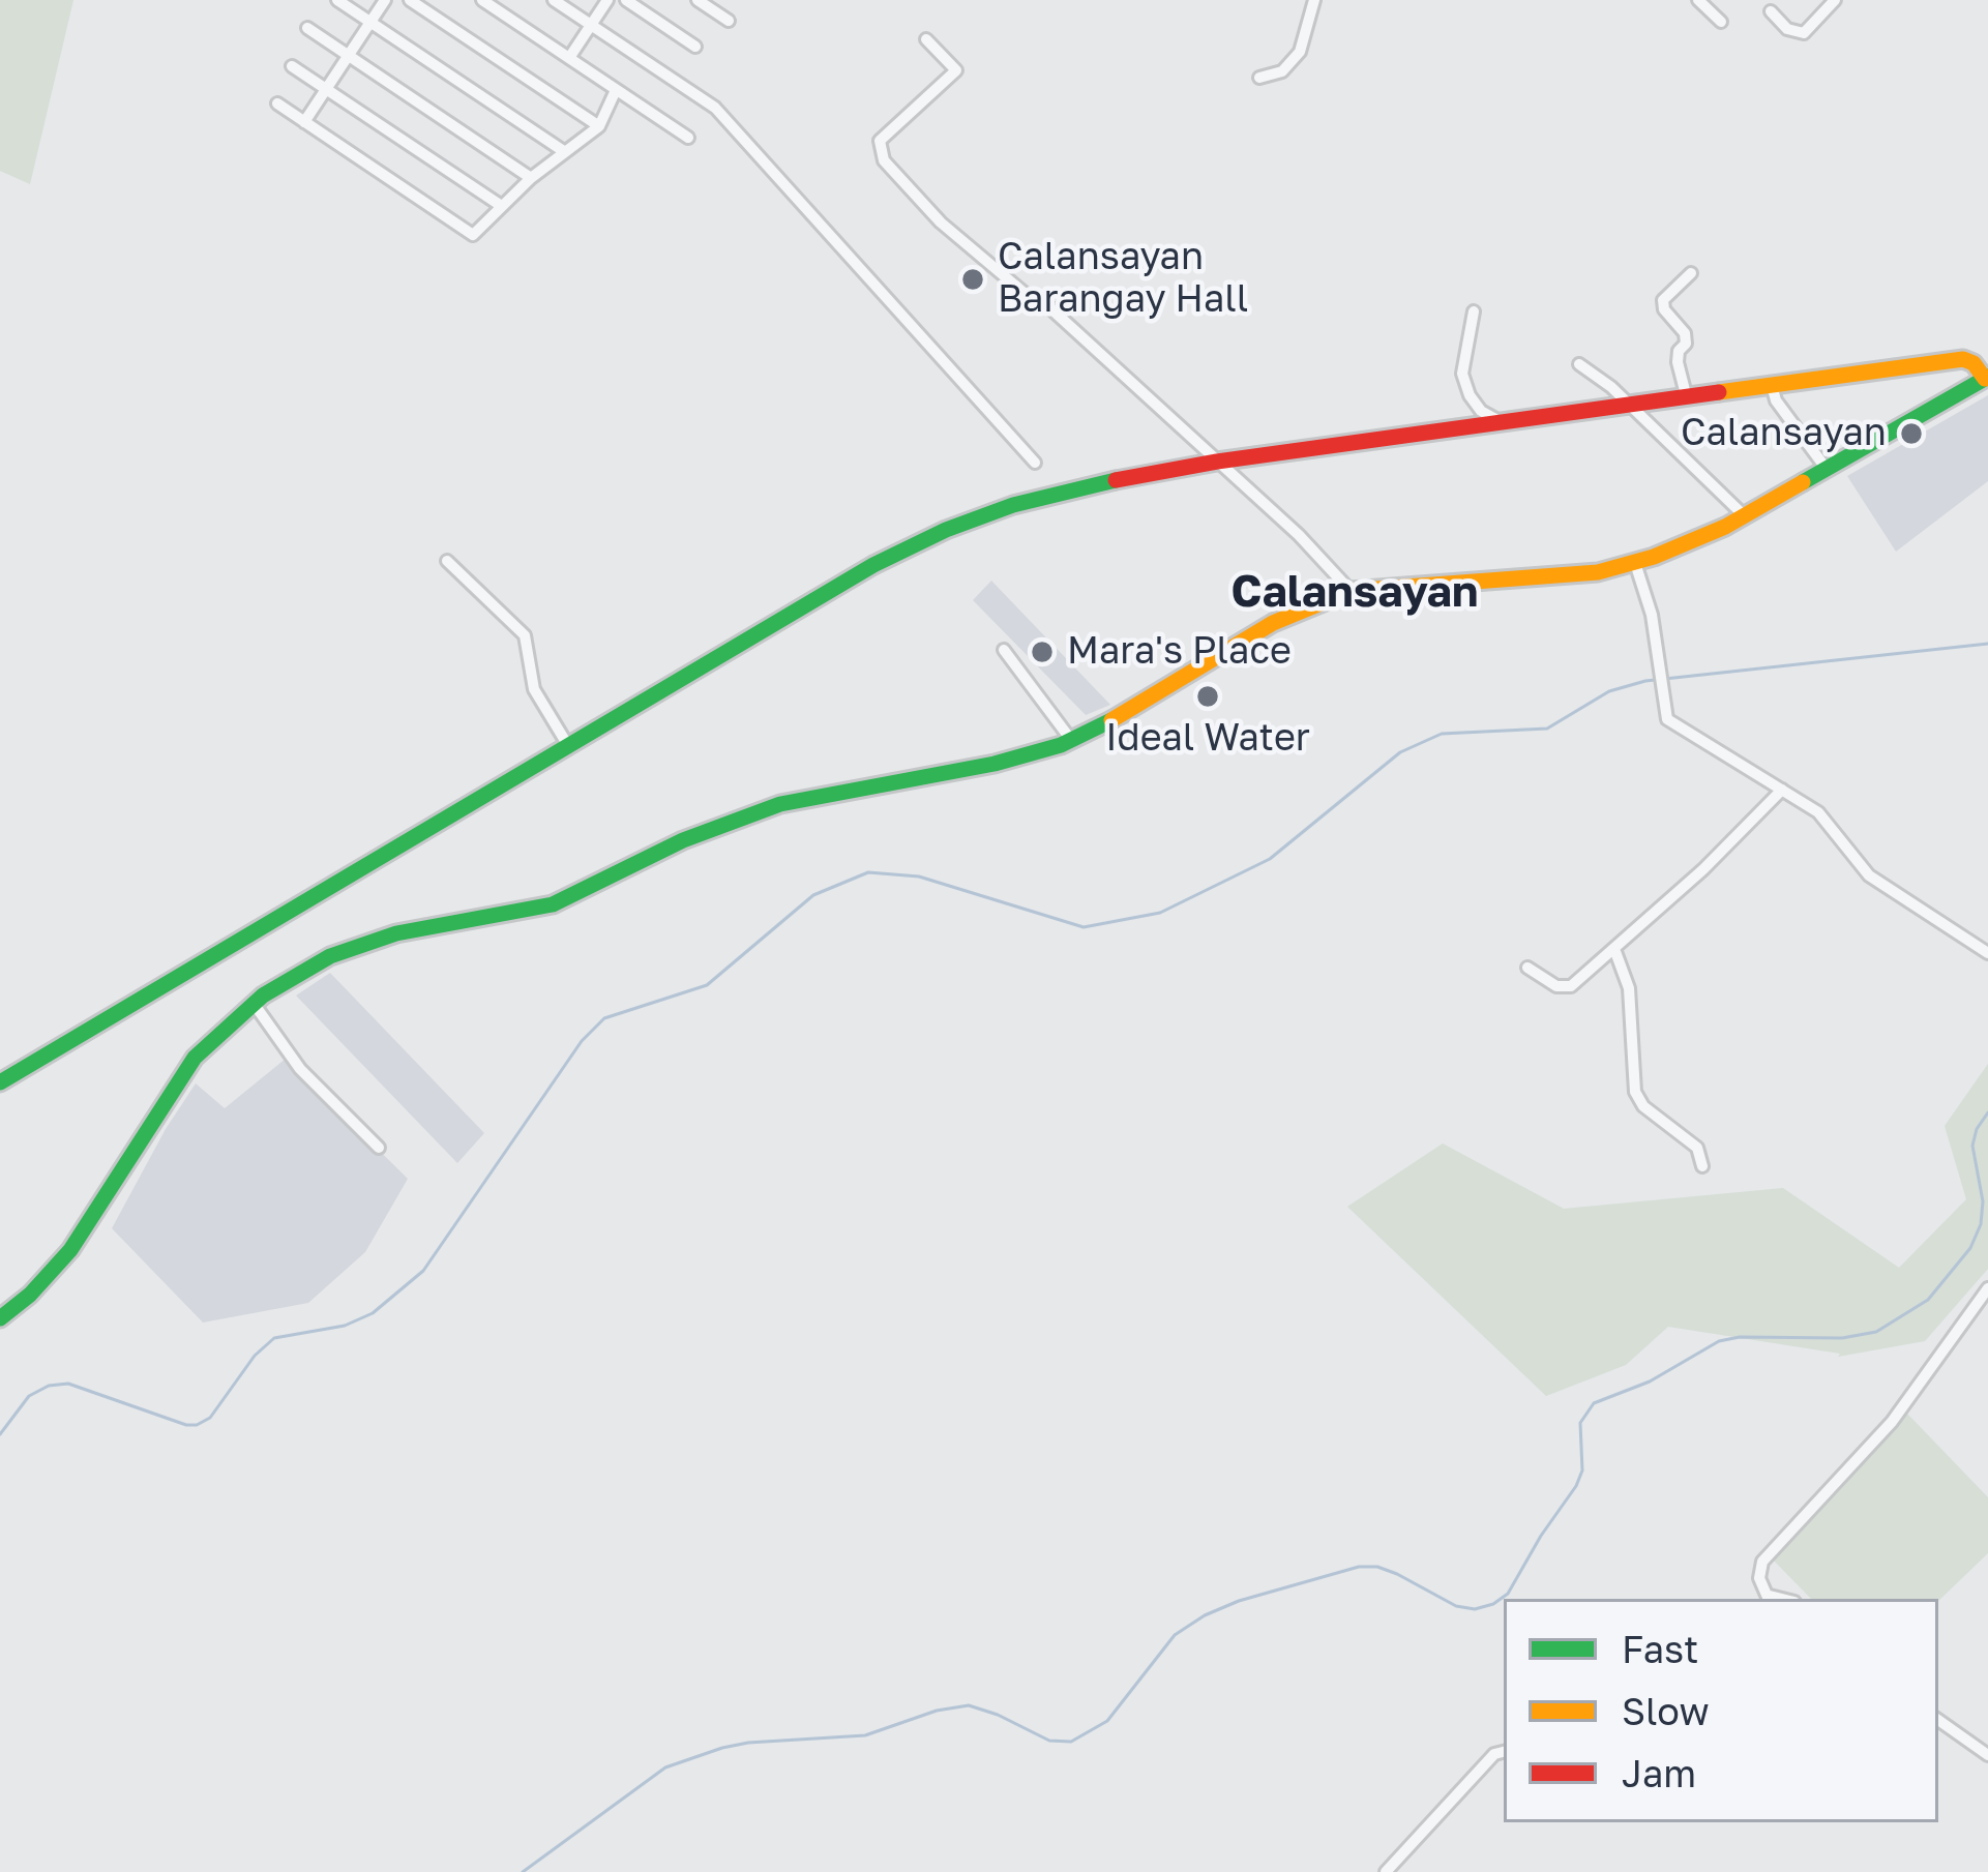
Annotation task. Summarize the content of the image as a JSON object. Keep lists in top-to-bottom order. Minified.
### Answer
{"districts":["Calansayan"],"places":["Calansayan Barangay Hall","Calansayan","Mara's Place","Ideal Water"],"legend":["Fast","Slow","Jam"]}
